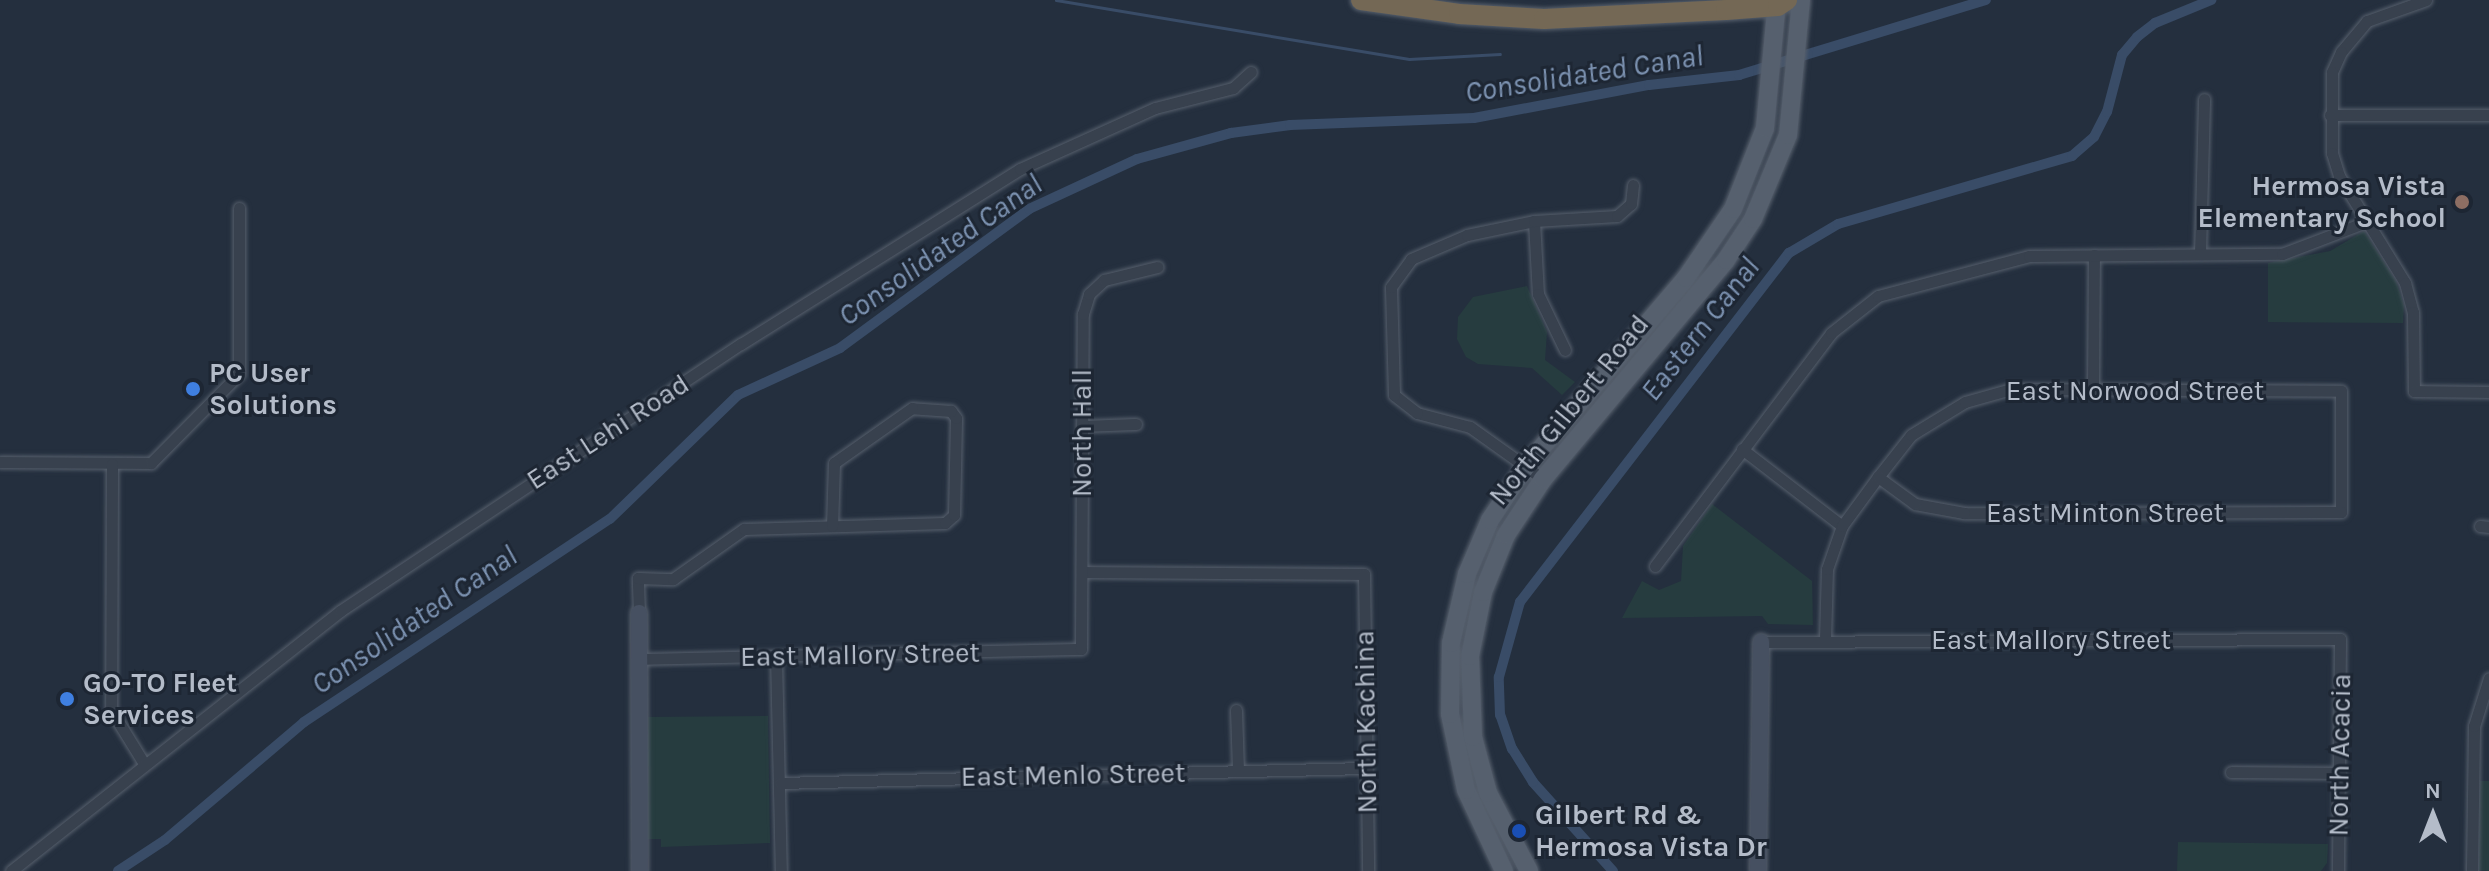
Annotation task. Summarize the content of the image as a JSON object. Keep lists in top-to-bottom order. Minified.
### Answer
{"streets":{"main road":["North Gilbert Road"],"street":["East Norwood Street","East Lehi Road","North Hall","East Minton Street","East Mallory Street","North Kachina","North Acacia","East Menlo Street"]},"crossings":[["East Norwood Street","East Minton Street"],["East Norwood Street","East Mallory Street"],["North Hall","East Mallory Street"],["North Hall","North Kachina"],["East Mallory Street","North Acacia"],["North Kachina","East Menlo Street"]],"water":["Consolidated Canal","Eastern Canal"],"places":["Hermosa Vista Elementary School","PC User Solutions","GO-TO Fleet Services","Gilbert Rd & Hermosa Vista Dr"],"north":"top"}
